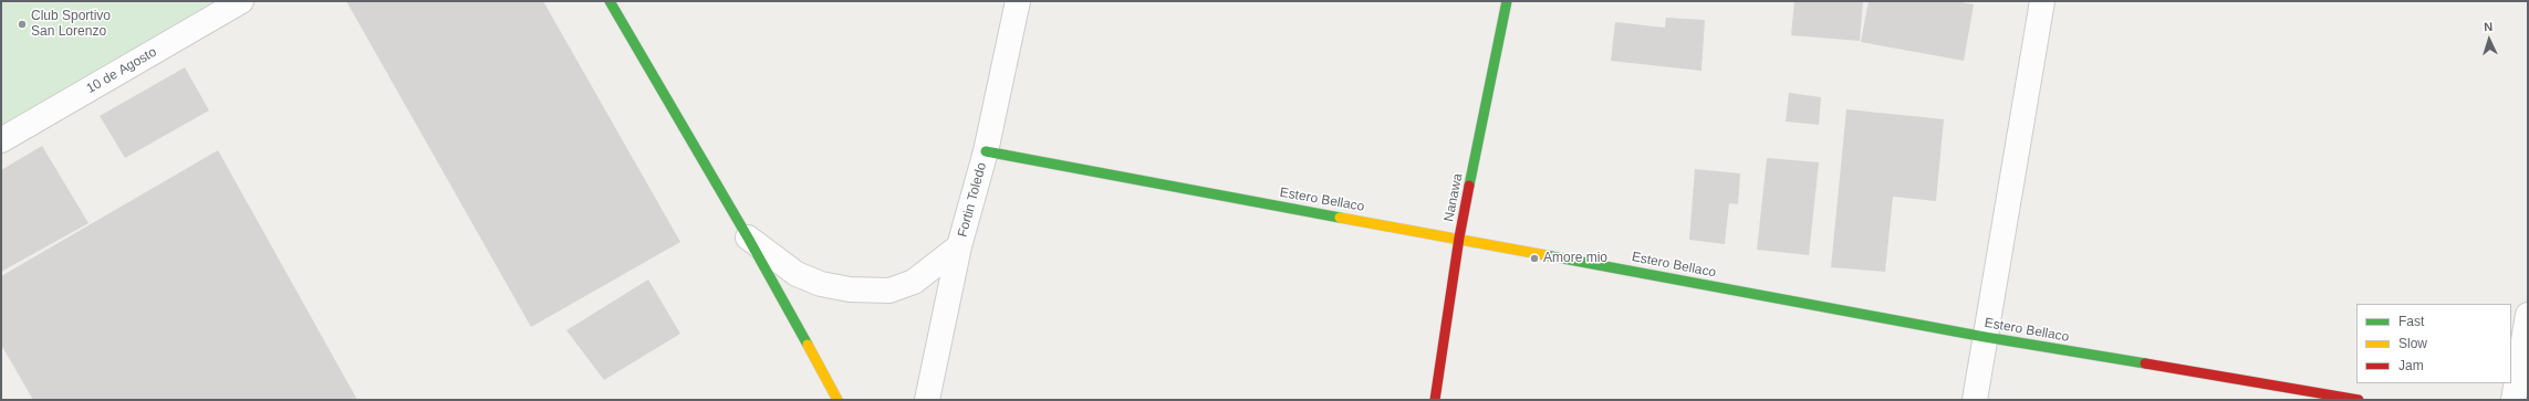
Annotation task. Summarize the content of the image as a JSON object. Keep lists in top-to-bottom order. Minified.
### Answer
{"streets":{"street":["10 de Agosto","Nanawa","Fortin Toledo","Estero Bellaco"]},"crossings":[["Nanawa","Estero Bellaco"],["Fortin Toledo","Estero Bellaco"]],"places":["Club Sportivo San Lorenzo","Amore mio"],"legend":["Fast","Slow","Jam"],"north":"top"}
